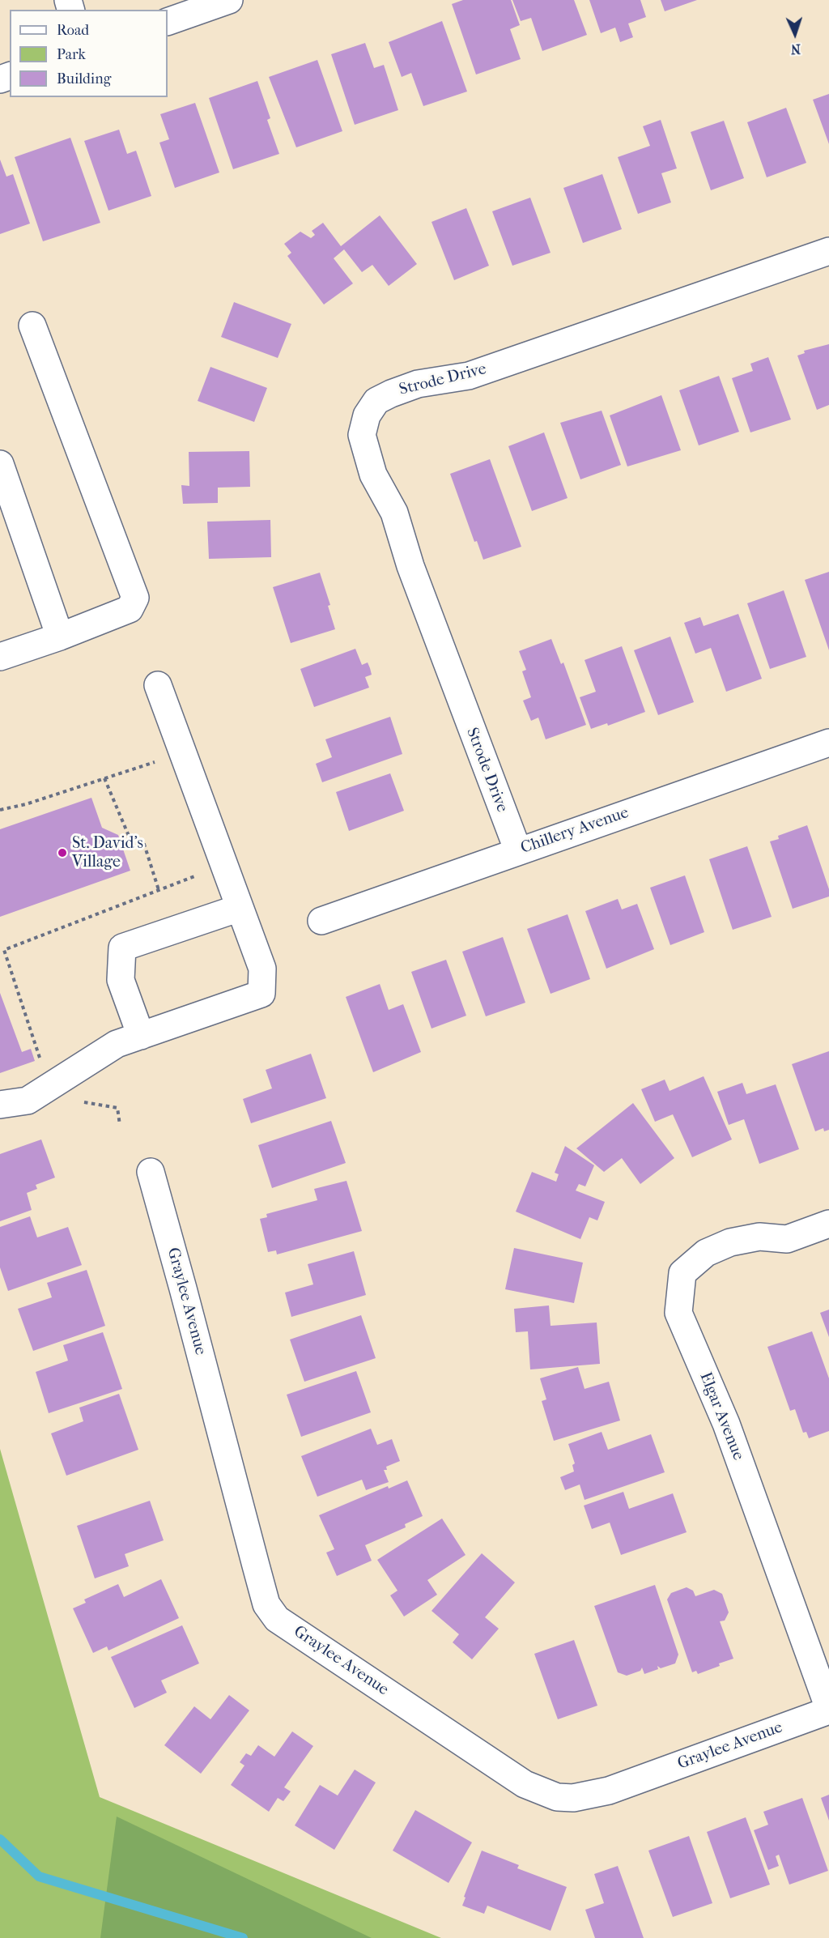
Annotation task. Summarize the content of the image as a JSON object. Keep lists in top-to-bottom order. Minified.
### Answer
{"streets":{"street":["Strode Drive","Chillery Avenue","Graylee Avenue","Elgar Avenue"]},"crossings":[["Strode Drive","Chillery Avenue"],["Graylee Avenue","Elgar Avenue"]],"places":["St. David's Village"],"legend":["Road","Park","Building"],"north":"bottom"}
